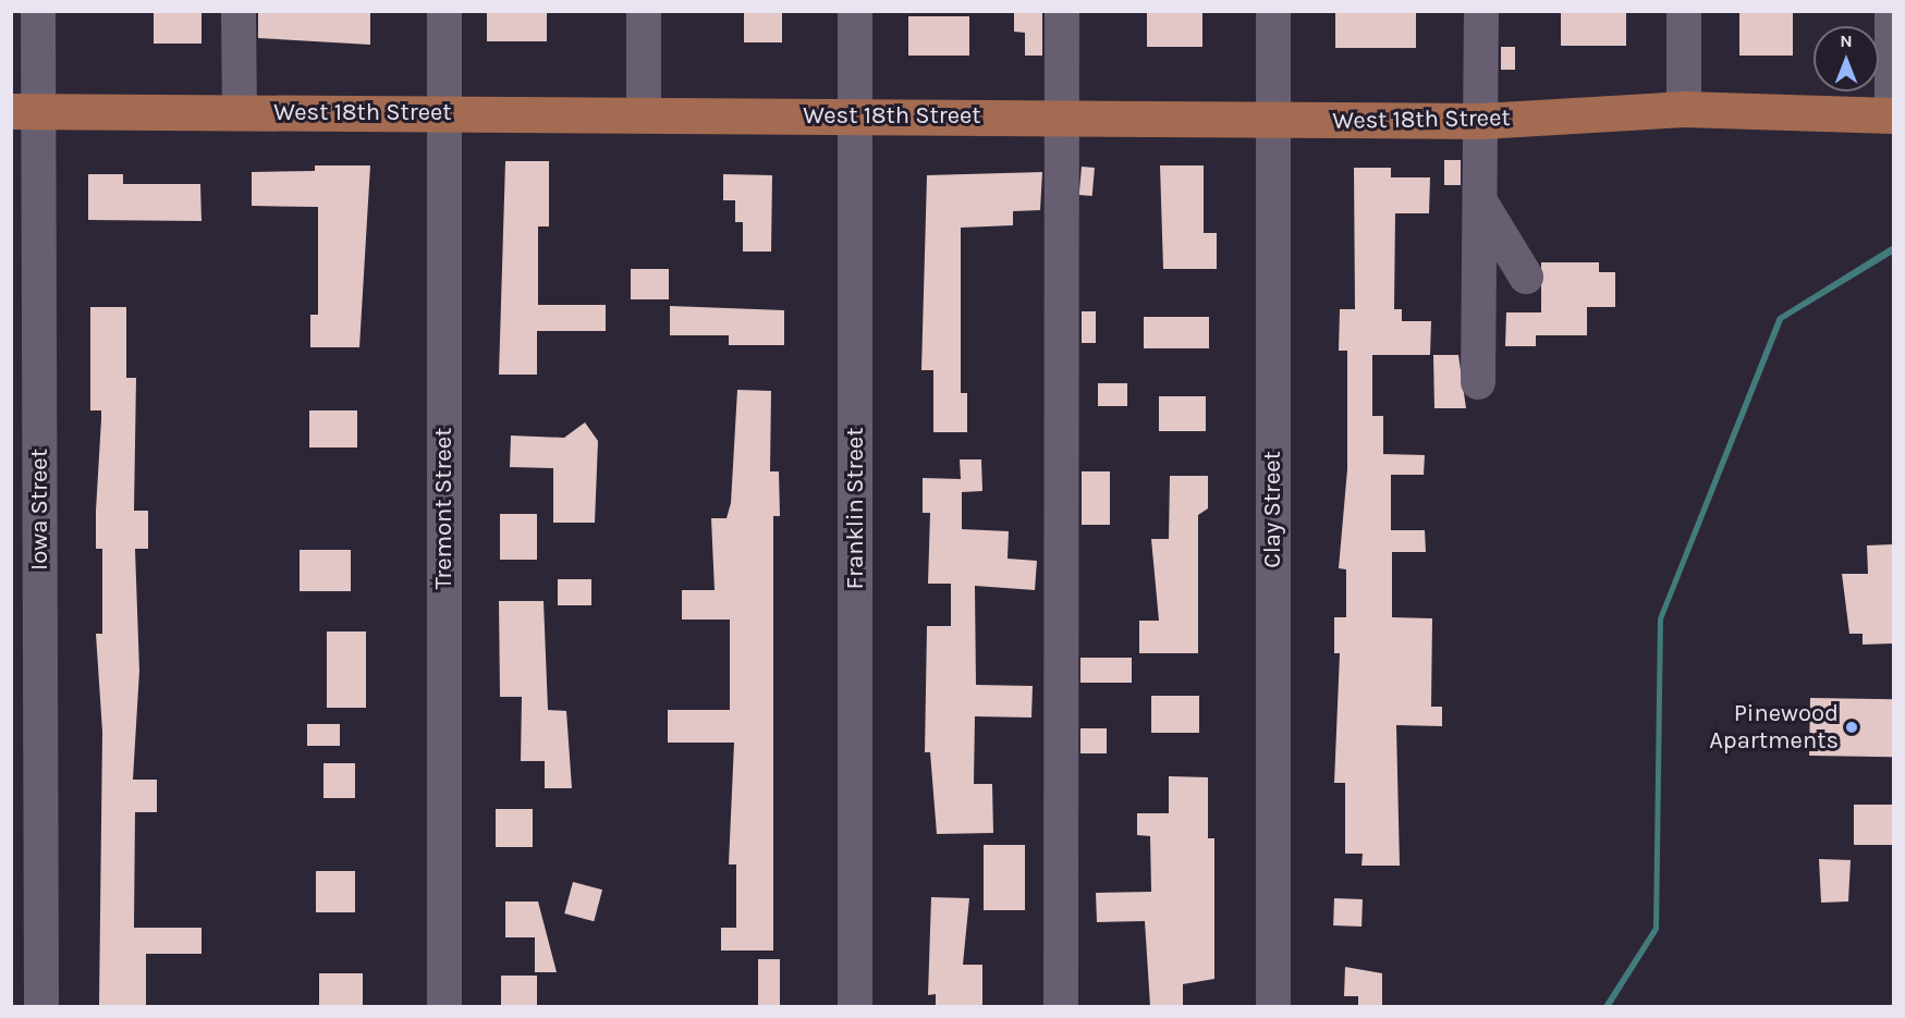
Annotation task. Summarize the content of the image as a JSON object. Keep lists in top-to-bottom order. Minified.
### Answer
{"streets":{"main road":["West 18th Street"],"street":["Tremont Street","Franklin Street","Iowa Street","Clay Street"]},"crossings":[["West 18th Street","Tremont Street"],["West 18th Street","Franklin Street"],["West 18th Street","Iowa Street"],["West 18th Street","Clay Street"]],"places":["Pinewood Apartments"],"north":"top"}
